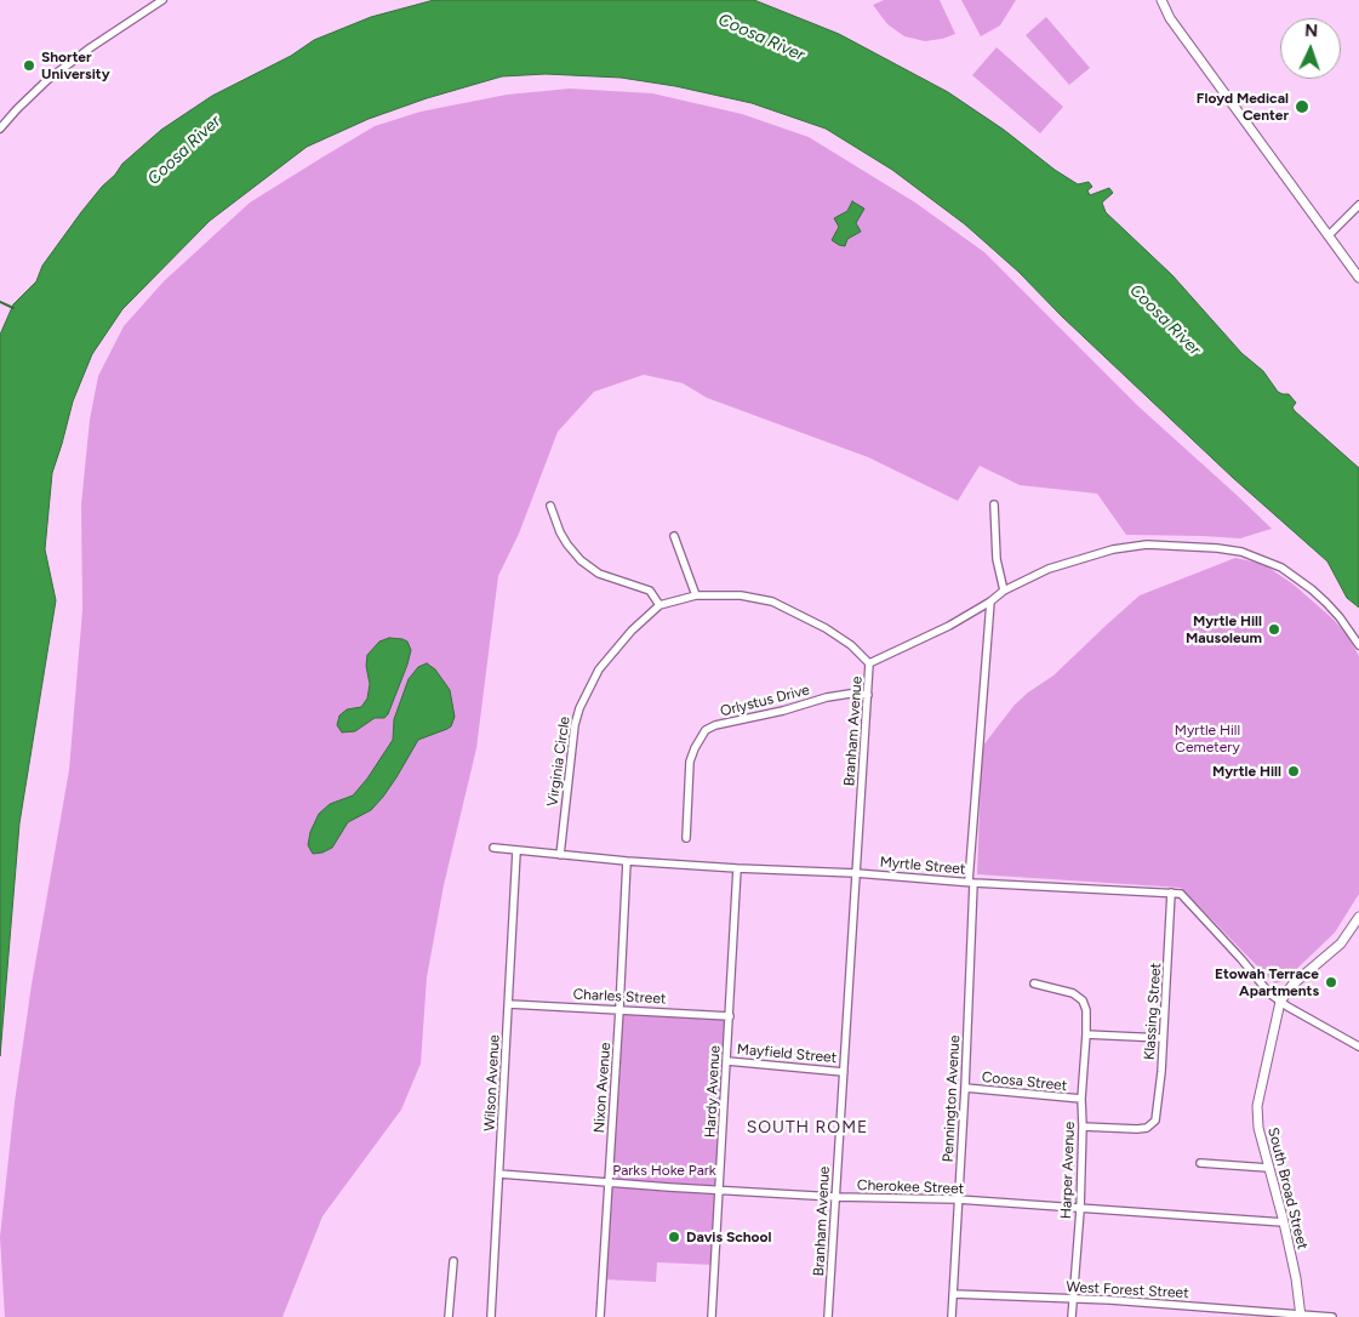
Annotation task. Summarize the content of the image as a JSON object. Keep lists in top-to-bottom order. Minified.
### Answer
{"streets":{"main road":["South Broad Street"],"street":["Orlystus Drive","Branham Avenue","Virginia Circle","Myrtle Street","Charles Street","Klassing Street","Mayfield Street","Coosa Street","Wilson Avenue","Nixon Avenue","Hardy Avenue","Pennington Avenue","Harper Avenue","Cherokee Street","West Forest Street"]},"crossings":[["Orlystus Drive","Branham Avenue"],["Branham Avenue","Virginia Circle"],["Branham Avenue","Myrtle Street"],["Branham Avenue","Mayfield Street"],["Branham Avenue","Pennington Avenue"],["Branham Avenue","Cherokee Street"],["Virginia Circle","Myrtle Street"],["Myrtle Street","Klassing Street"],["Myrtle Street","Wilson Avenue"],["Myrtle Street","Nixon Avenue"],["Myrtle Street","Hardy Avenue"],["Myrtle Street","Pennington Avenue"],["Charles Street","Wilson Avenue"],["Charles Street","Nixon Avenue"],["Charles Street","Hardy Avenue"],["Klassing Street","Harper Avenue"],["Mayfield Street","Hardy Avenue"],["Coosa Street","Pennington Avenue"],["Coosa Street","Harper Avenue"],["Wilson Avenue","Cherokee Street"],["Nixon Avenue","Cherokee Street"],["Hardy Avenue","Cherokee Street"],["Pennington Avenue","Cherokee Street"],["Pennington Avenue","West Forest Street"],["Harper Avenue","Cherokee Street"],["Harper Avenue","West Forest Street"],["Cherokee Street","South Broad Street"],["South Broad Street","West Forest Street"]],"districts":["SOUTH ROME"],"water":["Coosa River"],"parks":["Myrtle Hill Cemetery","Parks Hoke Park"],"places":["Shorter University","Floyd Medical Center","Myrtle Hill Mausoleum","Myrtle Hill","Etowah Terrace Apartments","Davis School"],"north":"top"}
